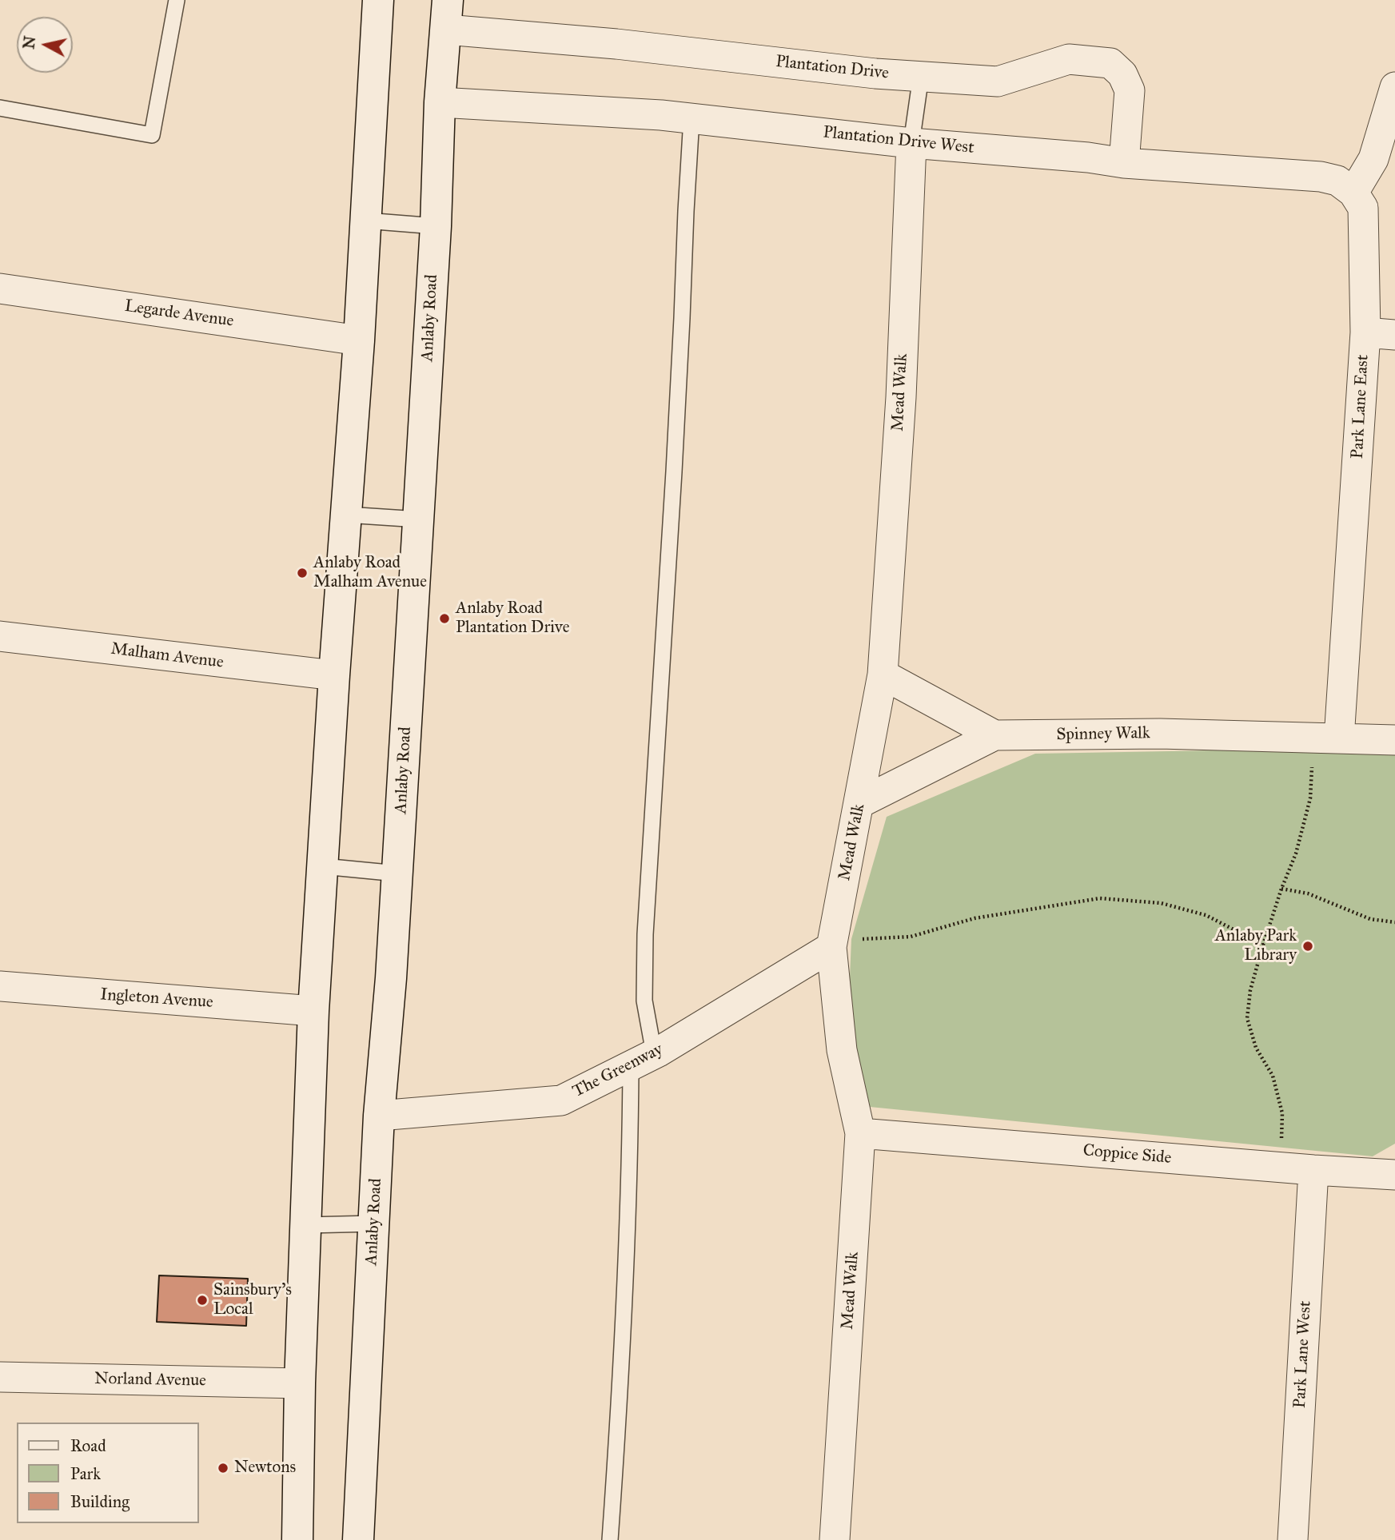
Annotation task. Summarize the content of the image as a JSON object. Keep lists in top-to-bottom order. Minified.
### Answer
{"streets":{"main road":["Anlaby Road"],"street":["Plantation Drive","Plantation Drive West","Legarde Avenue","Mead Walk","Park Lane East","Malham Avenue","Spinney Walk","Ingleton Avenue","The Greenway","Coppice Side","Park Lane West","Norland Avenue"]},"crossings":[["Plantation Drive","Plantation Drive West"],["Plantation Drive","Anlaby Road"],["Plantation Drive West","Anlaby Road"],["Plantation Drive West","Mead Walk"],["Plantation Drive West","Park Lane East"],["Anlaby Road","The Greenway"],["Mead Walk","Spinney Walk"],["Mead Walk","The Greenway"],["Mead Walk","Coppice Side"],["Park Lane East","Spinney Walk"],["Coppice Side","Park Lane West"]],"places":["Anlaby Road Malham Avenue","Anlaby Road Plantation Drive","Anlaby Park Library","Sainsbury's Local","Newtons"],"legend":["Road","Park","Building"],"north":"left"}
